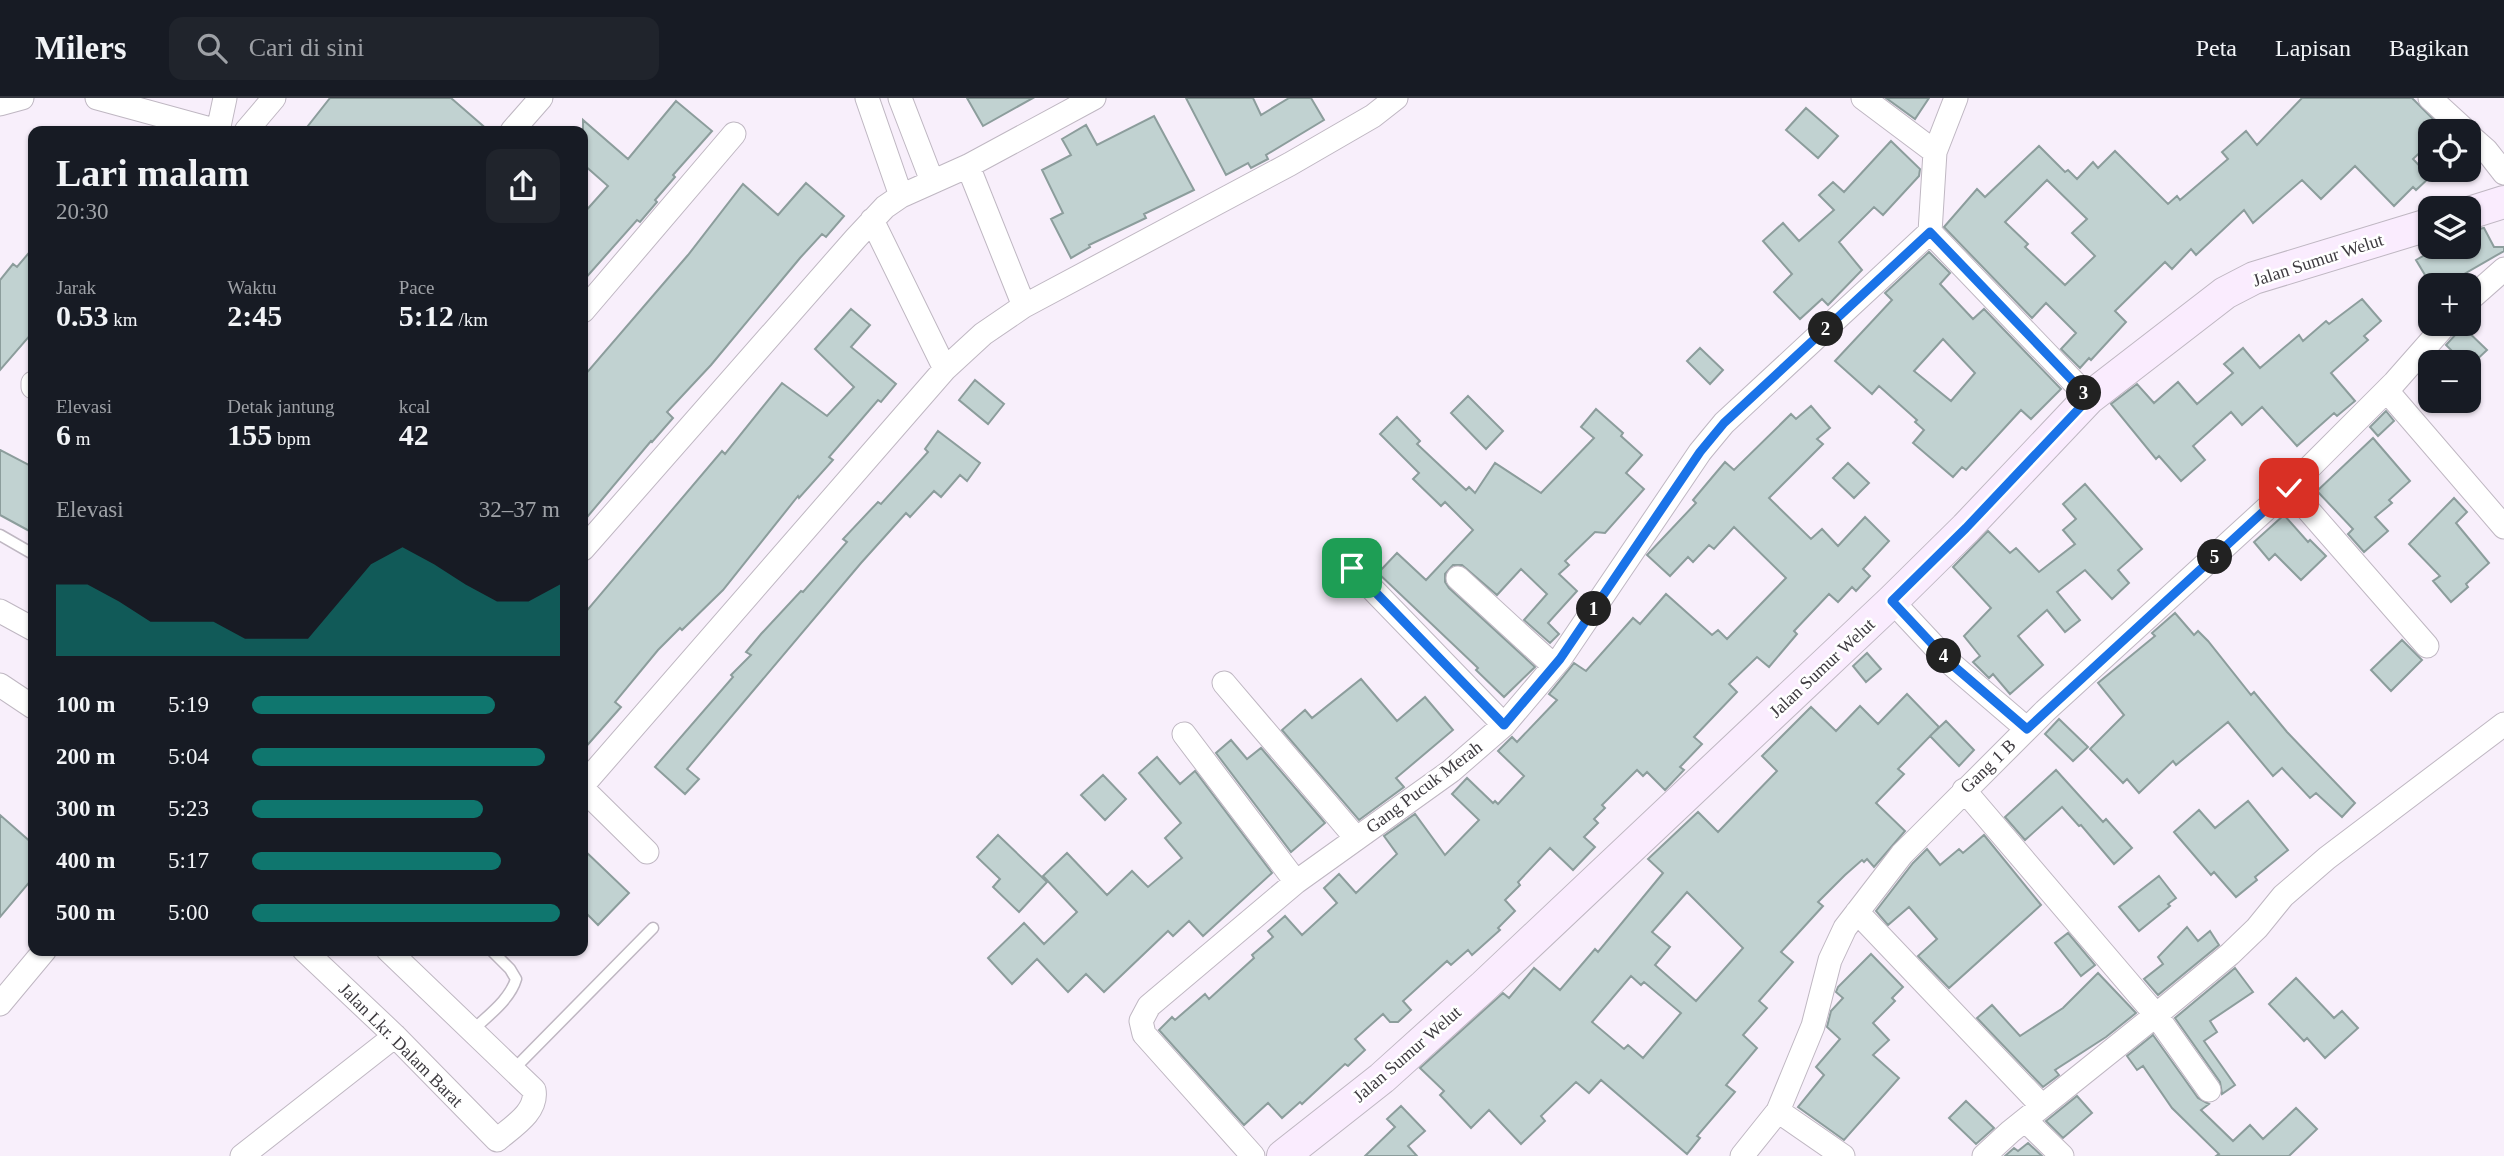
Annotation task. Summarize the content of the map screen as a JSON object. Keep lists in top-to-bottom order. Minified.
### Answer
{"streets":{"street":["Jalan Sumur Welut","Gang 1 B","Gang Pucuk Merah","Jalan Lkr. Dalam Barat"]},"page":{"header":"Milers","search":"Cari di sini","nav":["Peta","Lapisan","Bagikan"],"map_buttons":["+","−"],"heading":["Lari malam","20:30"],"stats":[["Jarak","0.53 km"],["Waktu","2:45"],["Pace","5:12 /km"],["Elevasi","6 m"],["Detak jantung","155 bpm"],["kcal","42"]],"pins":["2","3","5","1","4"],"chart":["Elevasi","32–37 m"],"list":[{"name":"100 m","note":"5:19"},{"name":"200 m","note":"5:04"},{"name":"300 m","note":"5:23"},{"name":"400 m","note":"5:17"},{"name":"500 m","note":"5:00"}]}}
